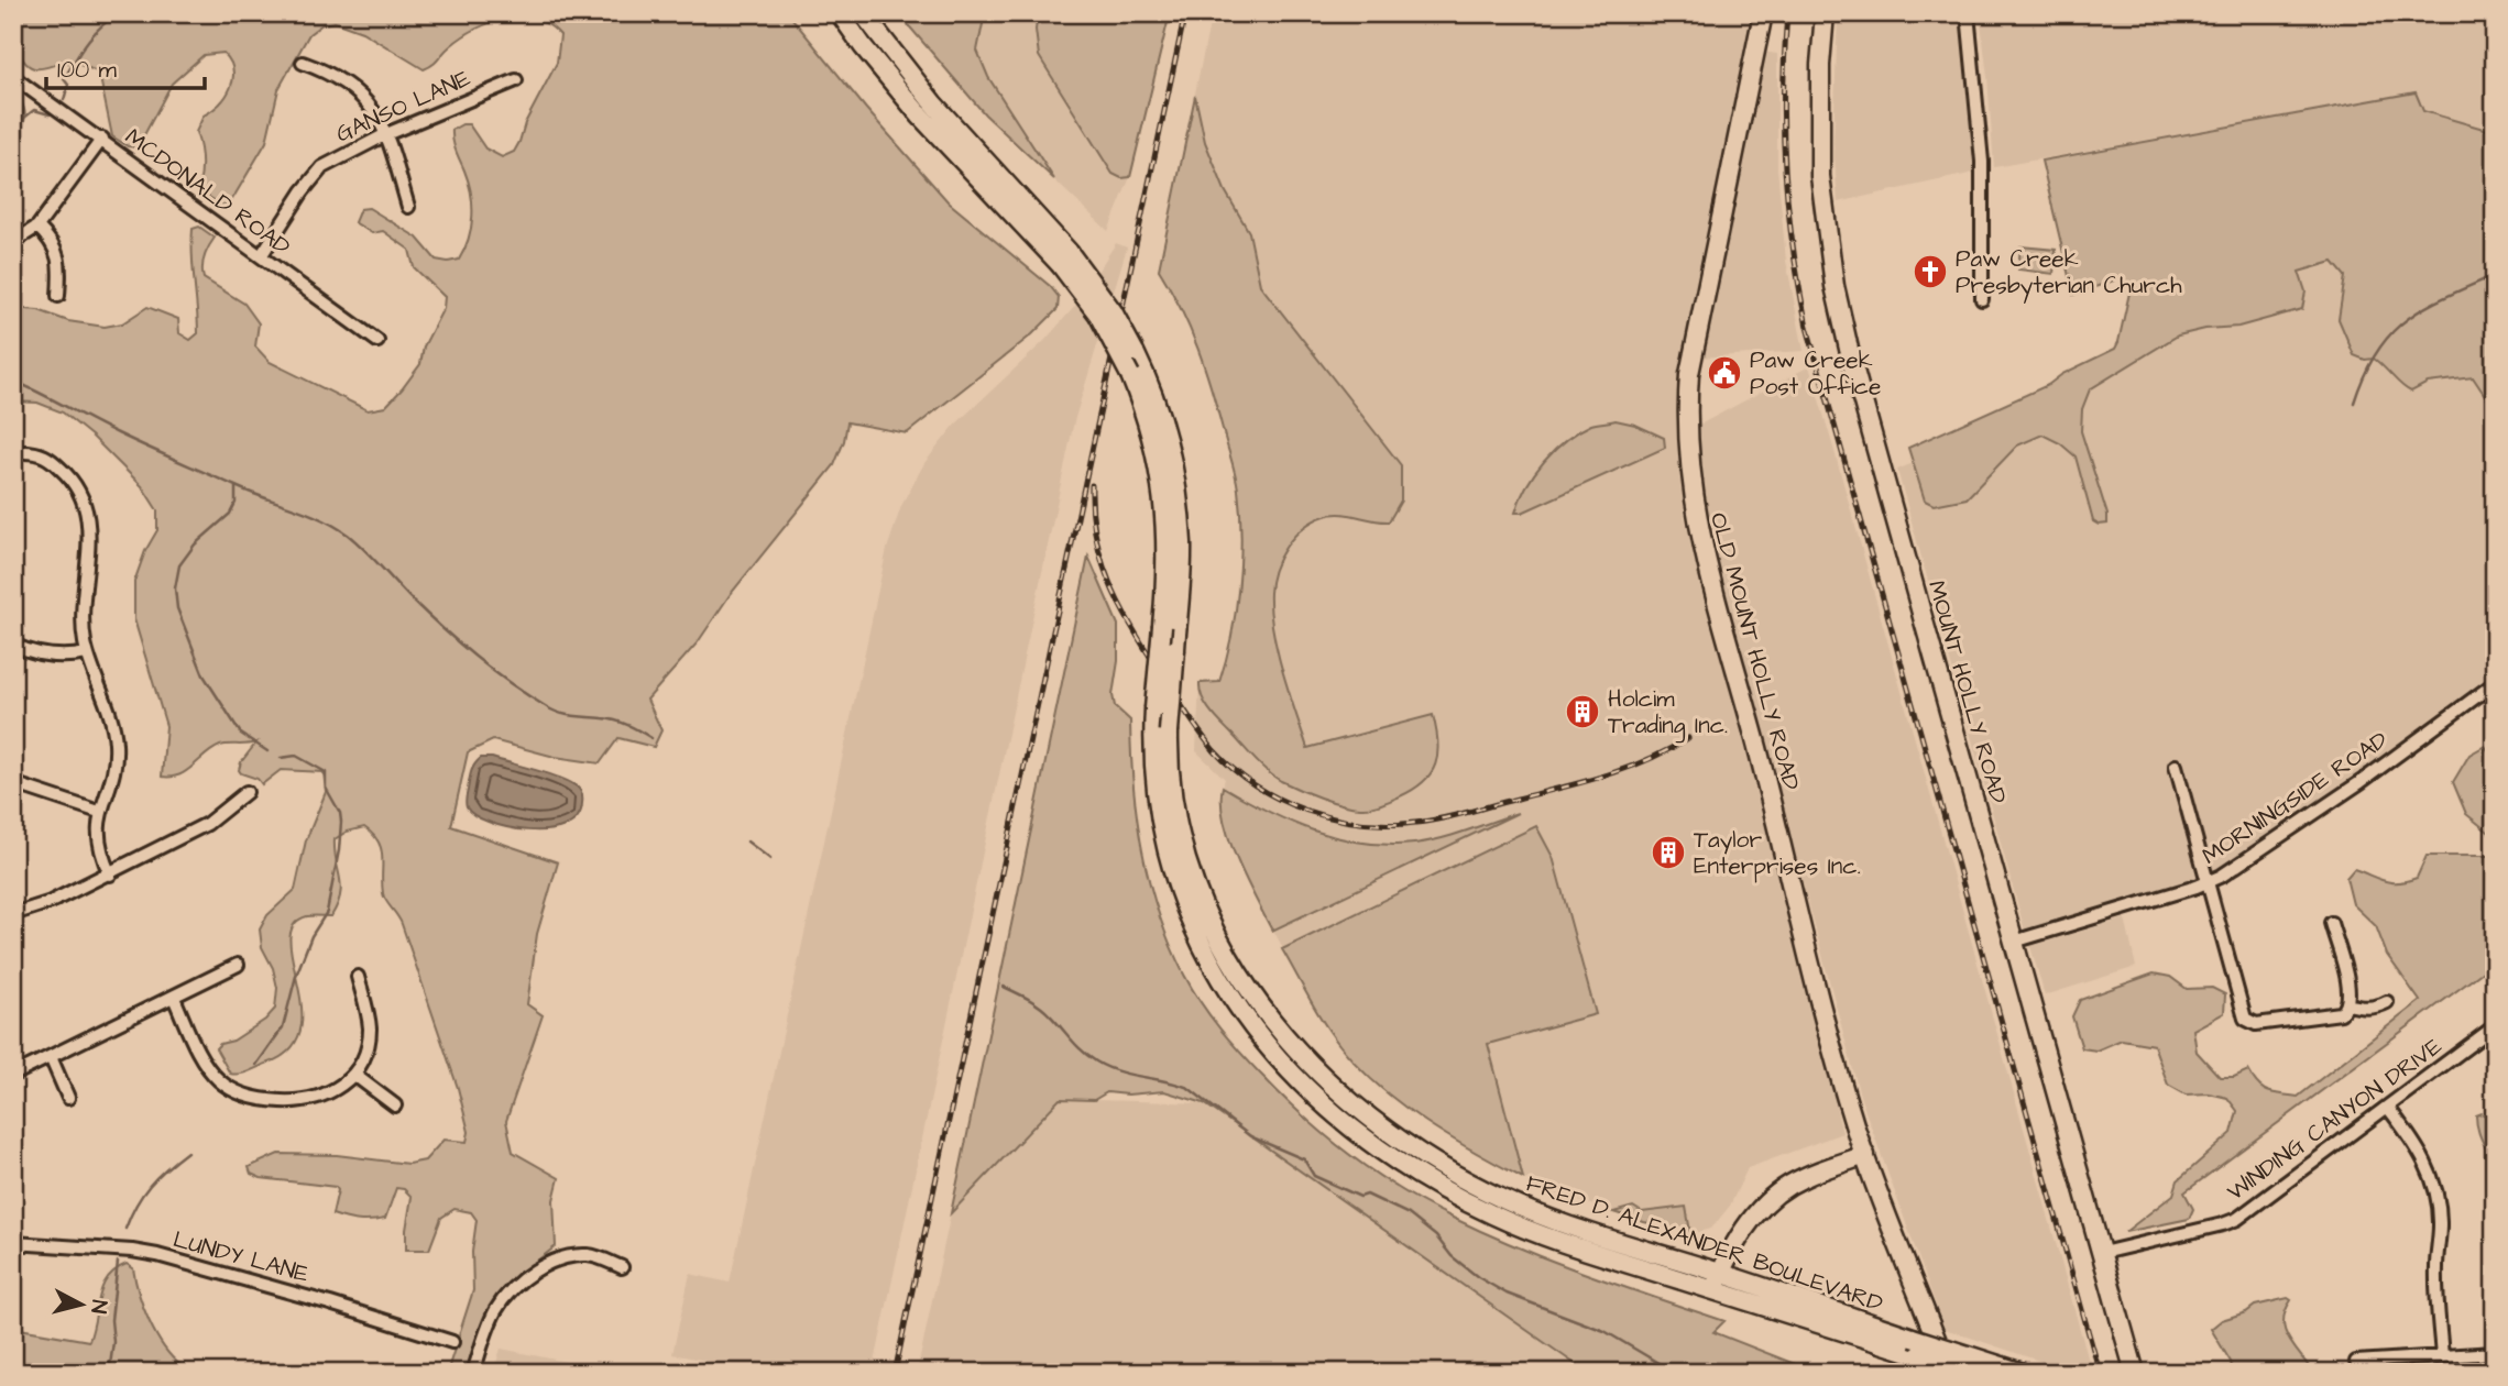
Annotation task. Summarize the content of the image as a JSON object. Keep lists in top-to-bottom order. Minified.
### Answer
{"streets":{"main road":["OLD MOUNT HOLLY ROAD","MOUNT HOLLY ROAD","FRED D. ALEXANDER BOULEVARD"],"street":["GANSO LANE","MCDONALD ROAD","MORNINGSIDE ROAD","WINDING CANYON DRIVE","LUNDY LANE"]},"crossings":[["GANSO LANE","MCDONALD ROAD"],["MOUNT HOLLY ROAD","MORNINGSIDE ROAD"],["MOUNT HOLLY ROAD","WINDING CANYON DRIVE"]],"places":{"church":["Paw Creek Presbyterian Church"],"public building":["Paw Creek Post Office"],"building":["Holcim Trading Inc.","Taylor Enterprises Inc."]},"scale_bar":"100 m","north":"right"}
